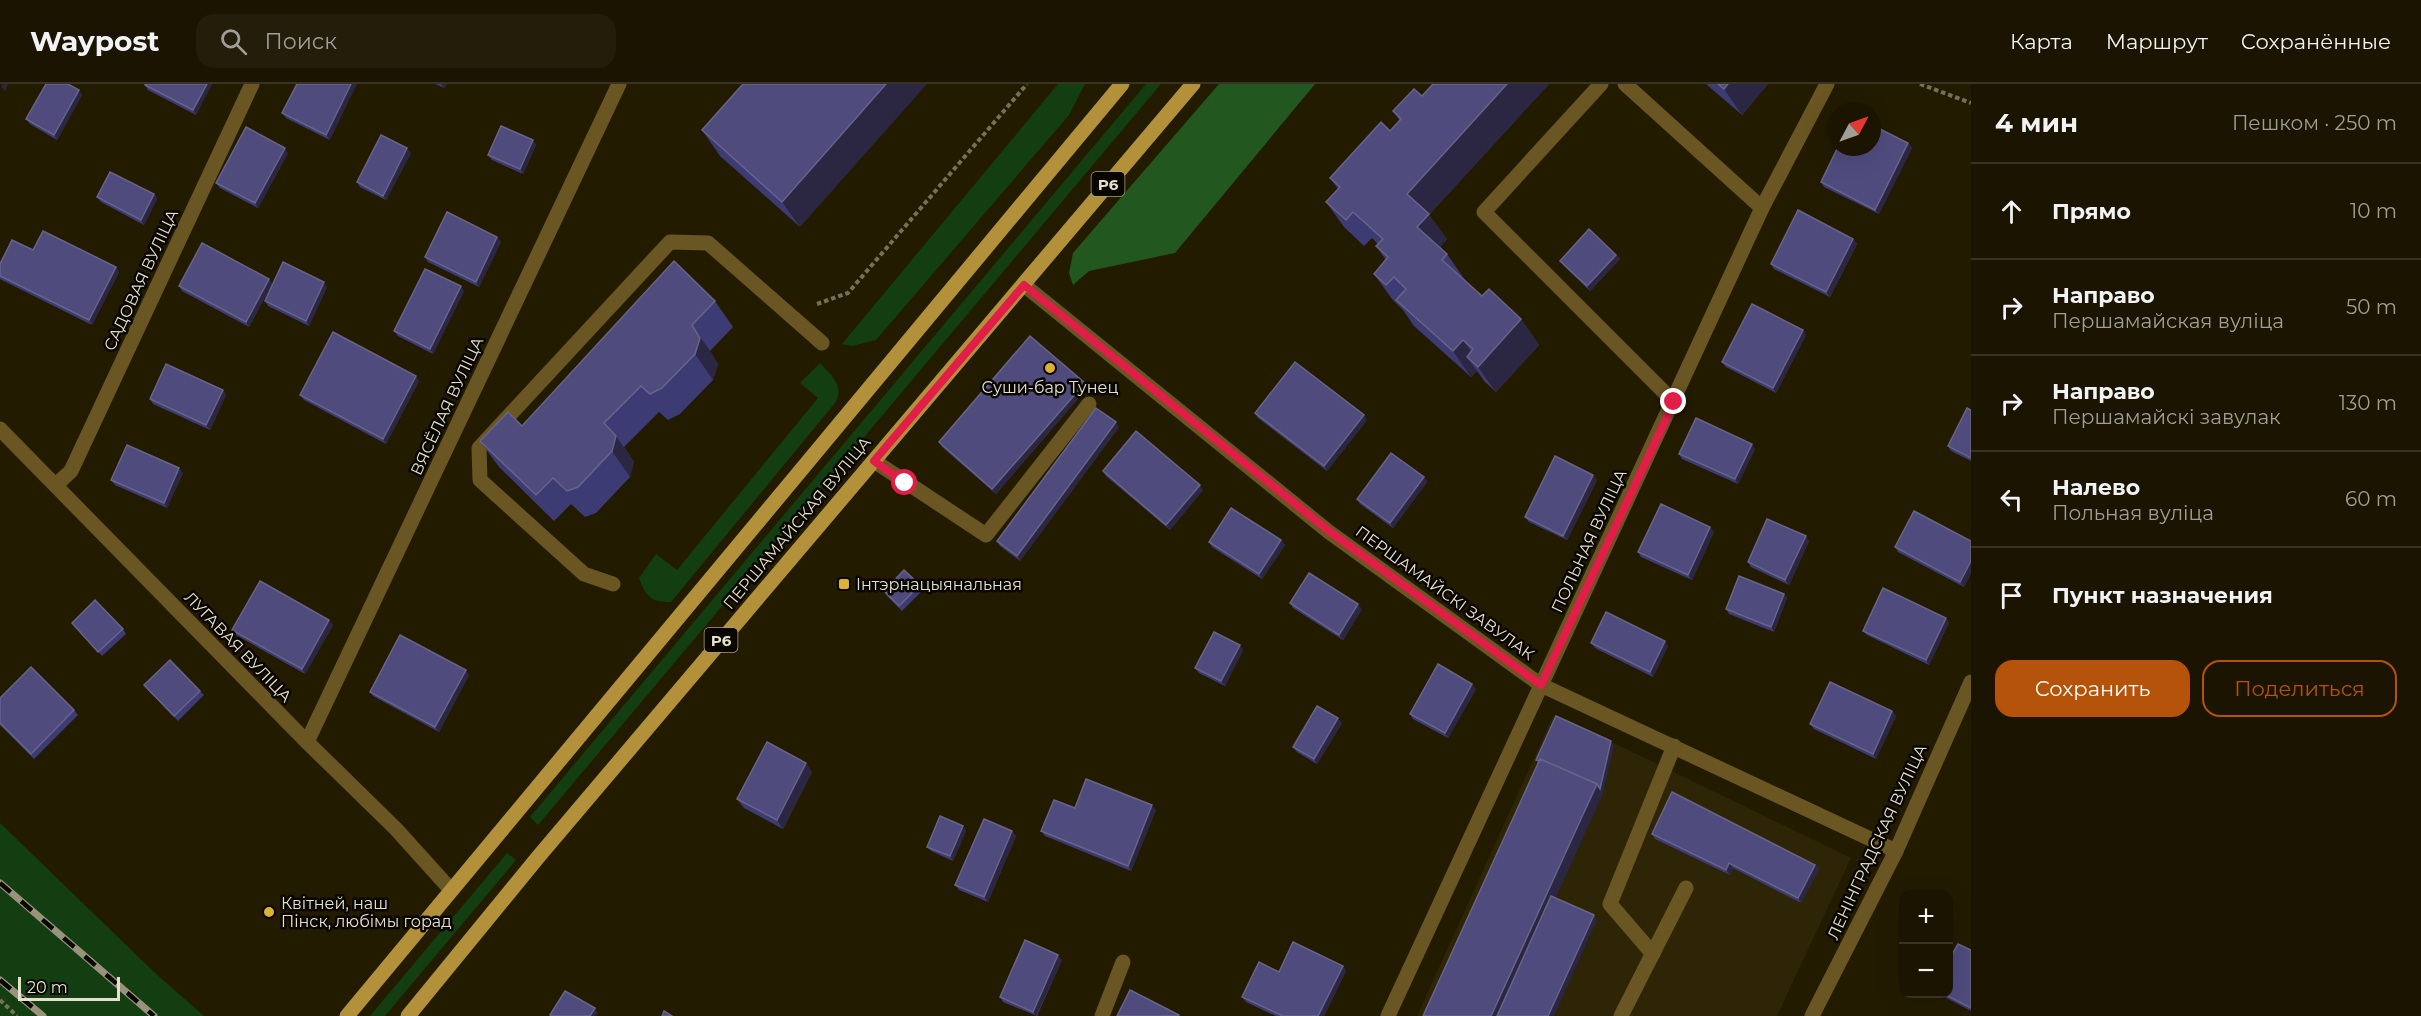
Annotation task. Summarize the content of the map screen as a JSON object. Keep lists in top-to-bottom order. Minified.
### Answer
{"streets":{"main road":["Р6","ПЕРШАМАЙСКАЯ ВУЛІЦА"],"street":["САДОВАЯ ВУЛІЦА","ВЯСЁЛАЯ ВУЛІЦА","ПОЛЬНАЯ ВУЛІЦА","ПЕРШАМАЙСКІ ЗАВУЛАК","ЛУГАВАЯ ВУЛІЦА","ЛЕНІНГРАДСКАЯ ВУЛІЦА"]},"crossings":[["САДОВАЯ ВУЛІЦА","ЛУГАВАЯ ВУЛІЦА"],["ВЯСЁЛАЯ ВУЛІЦА","ЛУГАВАЯ ВУЛІЦА"],["ПЕРШАМАЙСКАЯ ВУЛІЦА","ПЕРШАМАЙСКІ ЗАВУЛАК"],["ПЕРШАМАЙСКАЯ ВУЛІЦА","ЛУГАВАЯ ВУЛІЦА"],["ПОЛЬНАЯ ВУЛІЦА","ПЕРШАМАЙСКІ ЗАВУЛАК"],["ПЕРШАМАЙСКІ ЗАВУЛАК","ЛЕНІНГРАДСКАЯ ВУЛІЦА"]],"places":{"other":["Суши-бар Тунец","Квітней, наш Пінск, любімы горад"],"transit":["Інтэрнацыянальная"]},"scale_bar":"20 m","north":"top right","page":{"header":"Waypost","search":"Поиск","nav":["Карта","Маршрут","Сохранённые"],"heading":["4 мин","Пешком · 250 m"],"list":[["Прямо","10 m"],["Направо","Першамайская вуліца","50 m"],["Направо","Першамайскі завулак","130 m"],["Налево","Польная вуліца","60 m"],"Пункт назначения"],"buttons":["Сохранить","Поделиться"],"map_buttons":["+","−"],"scale":"20 m"}}
